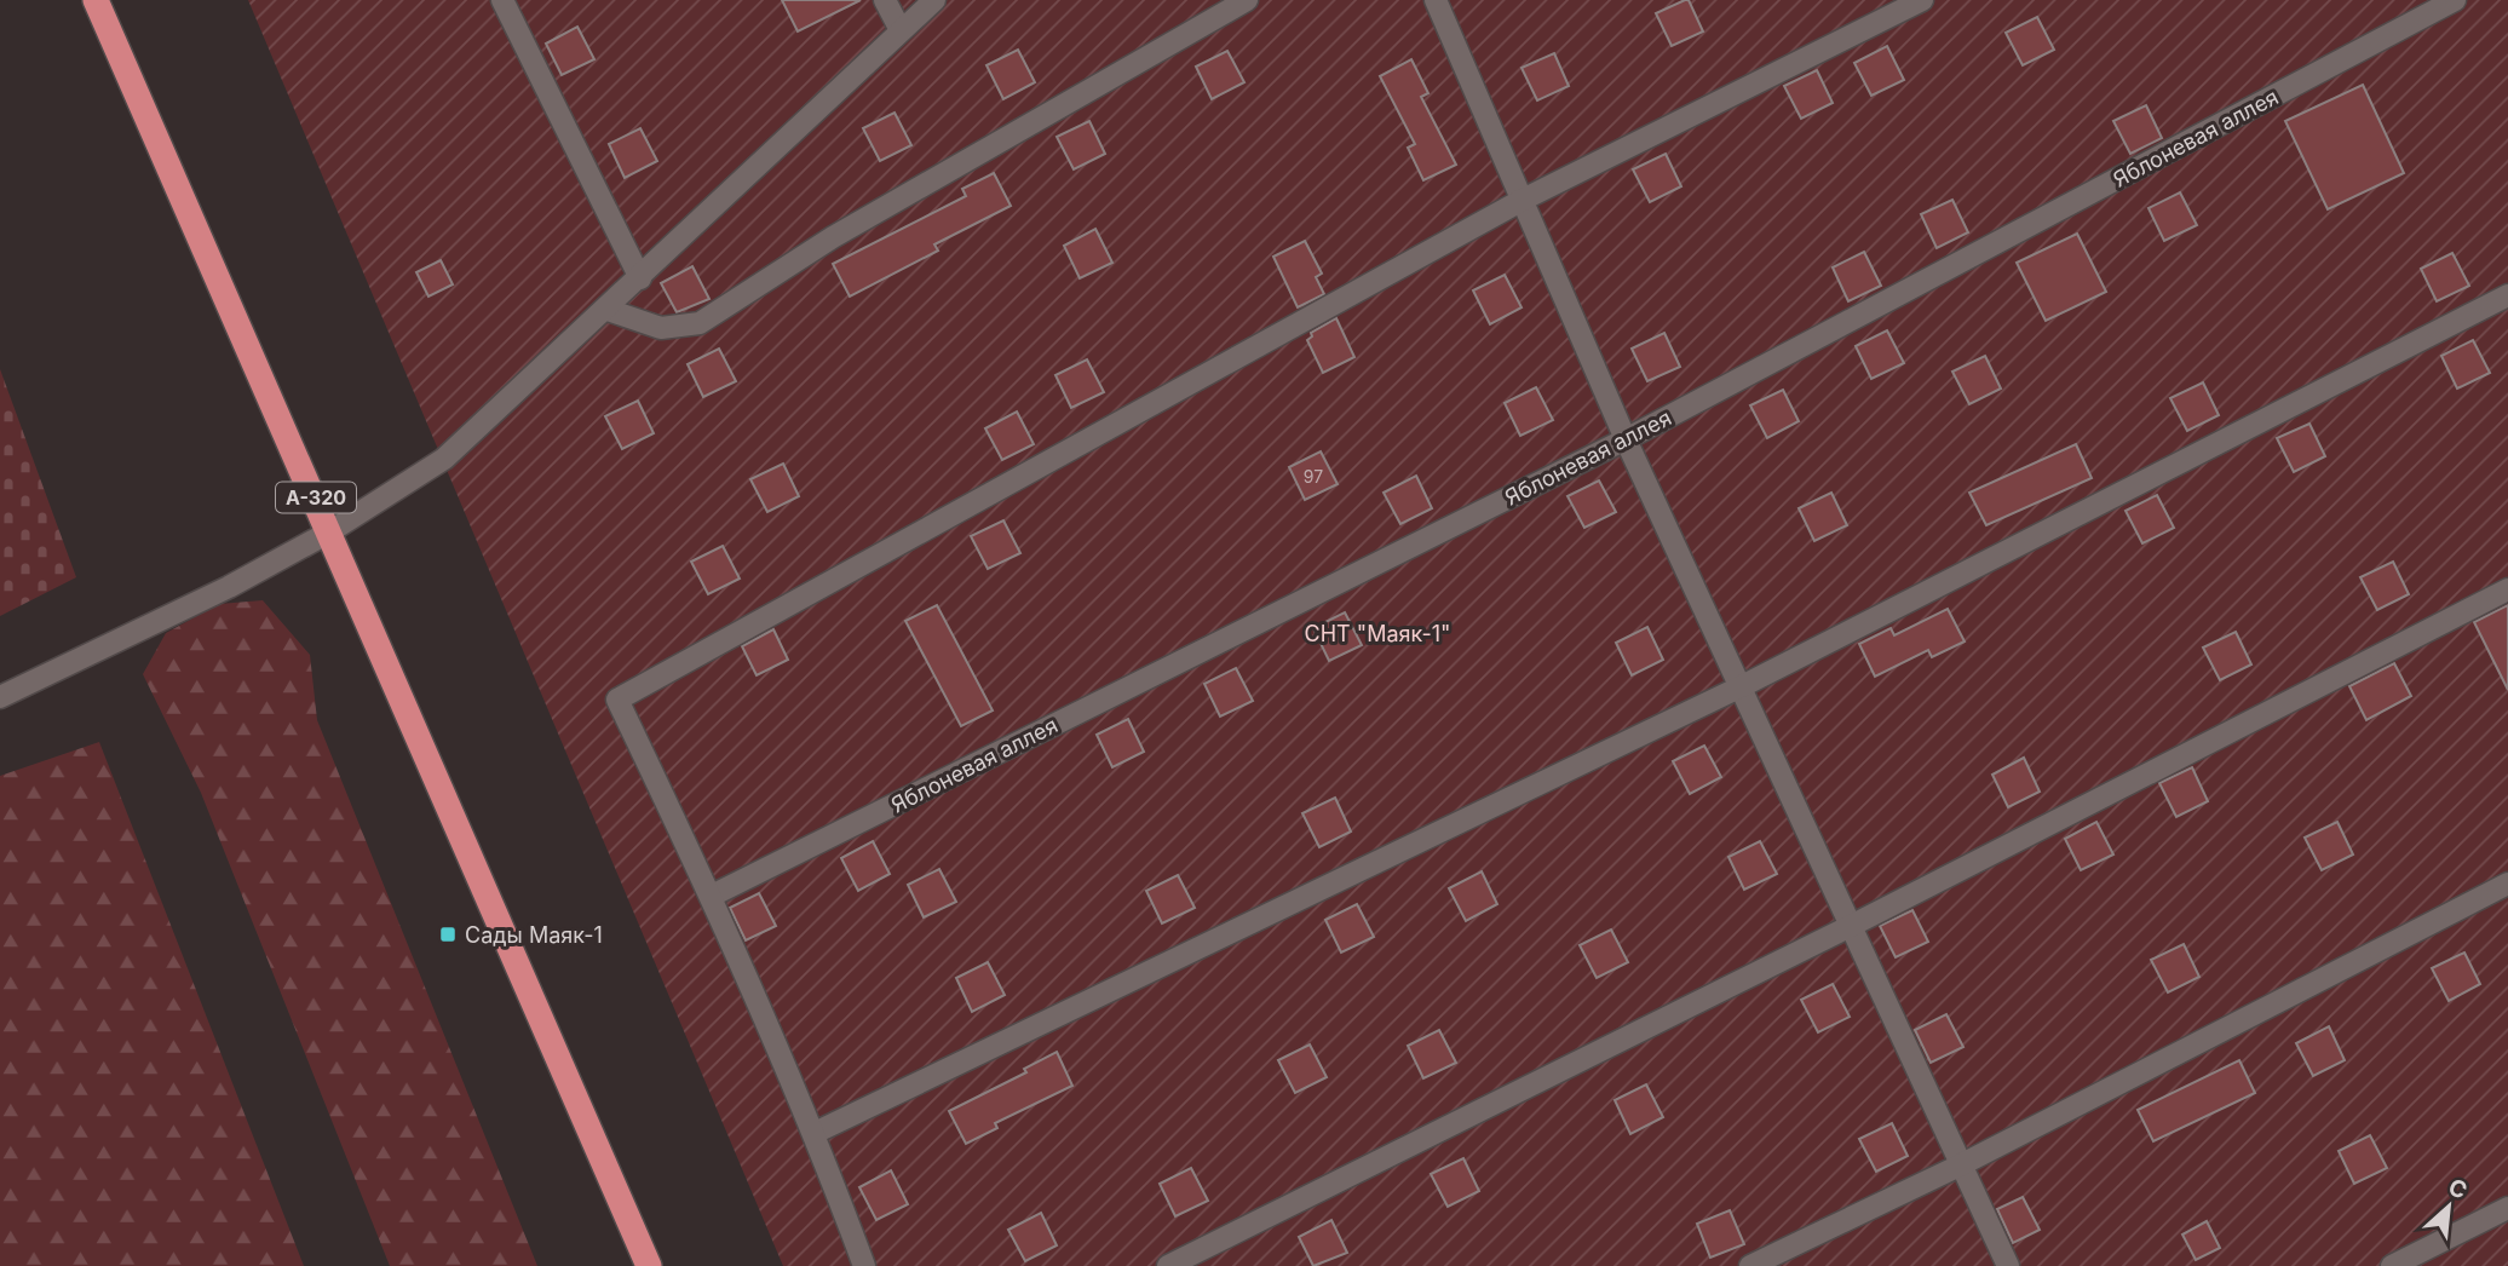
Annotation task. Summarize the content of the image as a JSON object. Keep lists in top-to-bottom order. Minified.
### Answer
{"streets":{"highway":["А-320"],"lane":["Яблоневая аллея"]},"parks":["СНТ \"Маяк-1\""],"places":{"transit":["Сады Маяк-1"]},"house_numbers":["97"],"north":"top right"}
